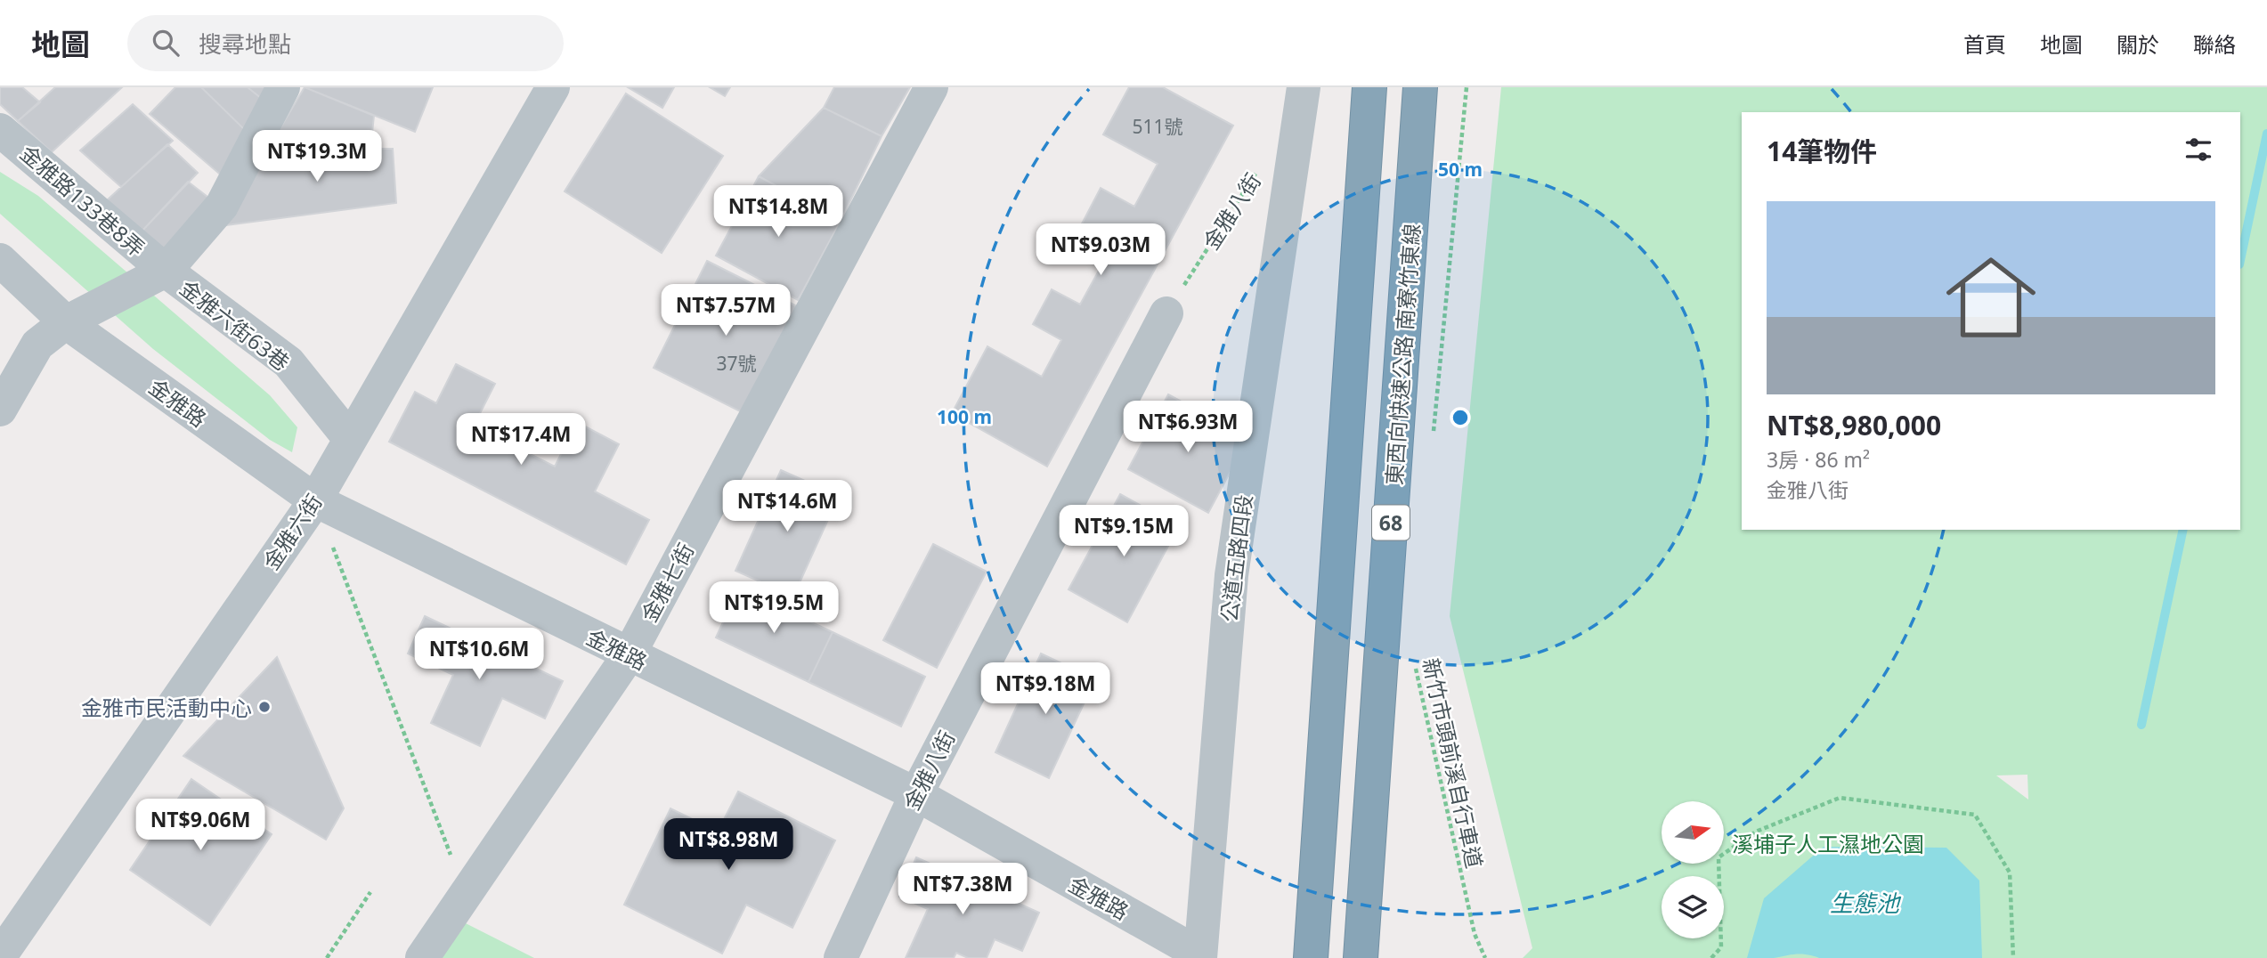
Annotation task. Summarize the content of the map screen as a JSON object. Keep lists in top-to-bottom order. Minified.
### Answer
{"streets":{"highway":["東西向快速公路 南寮竹東線","68"],"street":["金雅路133巷8弄","金雅八街","金雅六街63巷","金雅路","金雅六街","公道五路四段","金雅七街"],"path":["新竹市頭前溪自行車道"]},"crossings":[["金雅路133巷8弄","金雅六街63巷"],["金雅八街","金雅路"],["金雅六街63巷","金雅六街"],["金雅路","金雅六街"],["金雅路","公道五路四段"],["金雅路","金雅七街"]],"water":["生態池"],"parks":["溪埔子人工濕地公園"],"places":["金雅市民活動中心"],"house_numbers":["511號","37號"],"north":"right","page":{"header":"地圖","search":"搜尋地點","nav":["首頁","地圖","關於","聯絡"],"heading":"14筆物件","price":["NT$19.3M","NT$14.8M","NT$9.03M","NT$7.57M","NT$6.93M","NT$17.4M","NT$14.6M","NT$9.15M","NT$19.5M","NT$10.6M","NT$9.18M","NT$9.06M","NT$8.98M","NT$7.38M"],"list":[{"name":"NT$8,980,000","note":"3房 · 86 m² · 金雅八街"}]},"rings":["50 m","100 m"]}
